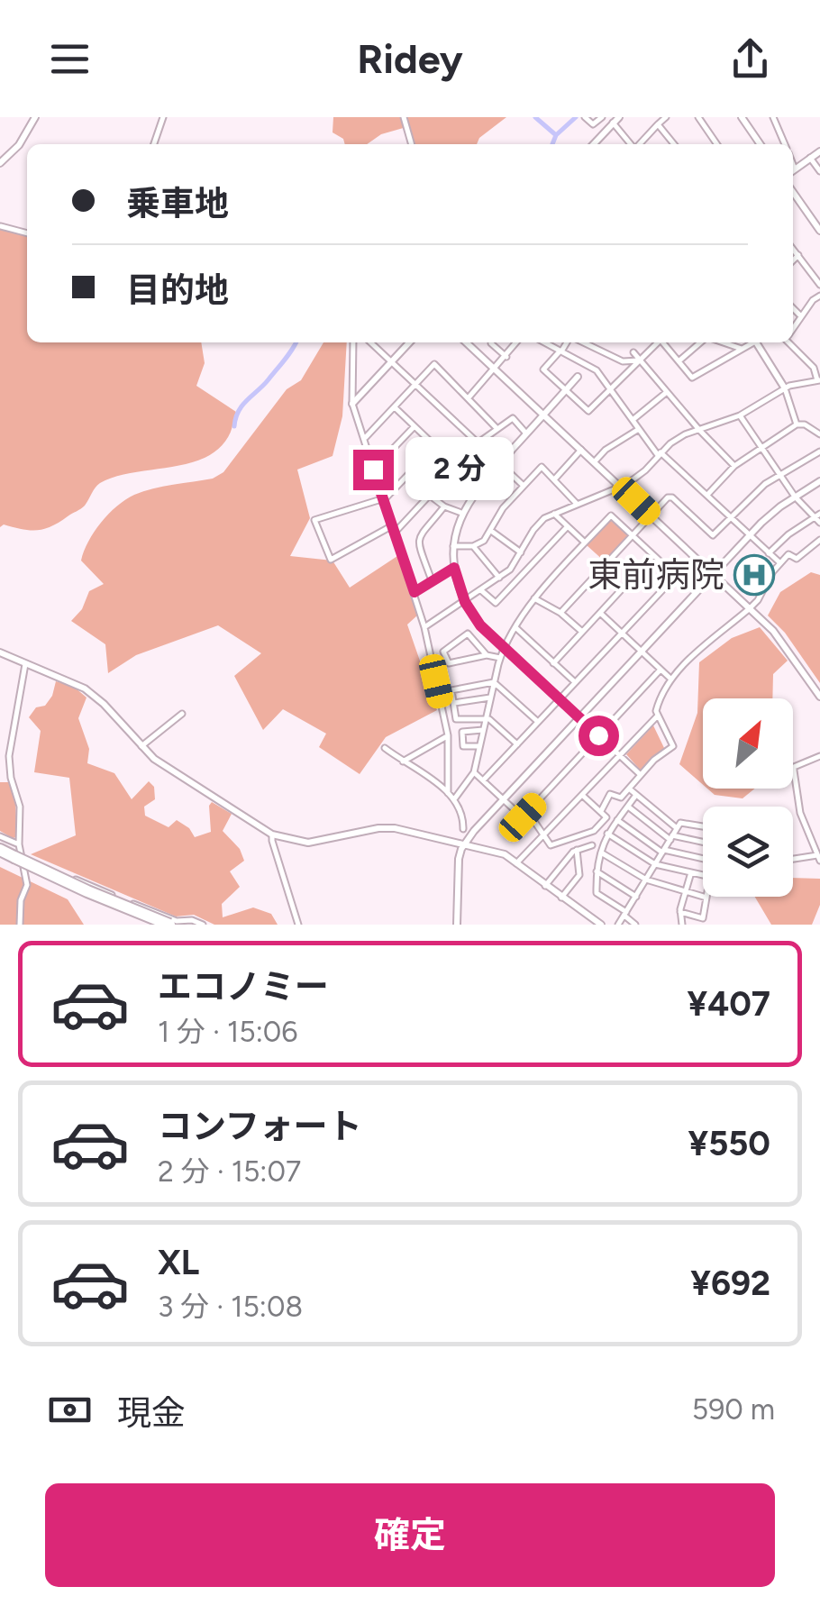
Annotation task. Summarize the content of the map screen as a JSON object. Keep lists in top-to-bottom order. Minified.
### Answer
{"places":{"hospital":["東前病院"]},"north":"top right","page":{"header":"Ridey","banner":["乗車地","目的地"],"bubble":"2 分","list":[{"name":"エコノミー","note":"1 分 · 15:06","value":"¥407"},{"name":"コンフォート","note":"2 分 · 15:07","value":"¥550"},{"name":"XL","note":"3 分 · 15:08","value":"¥692"}],"pay":["現金","590 m"],"buttons":"確定"}}
